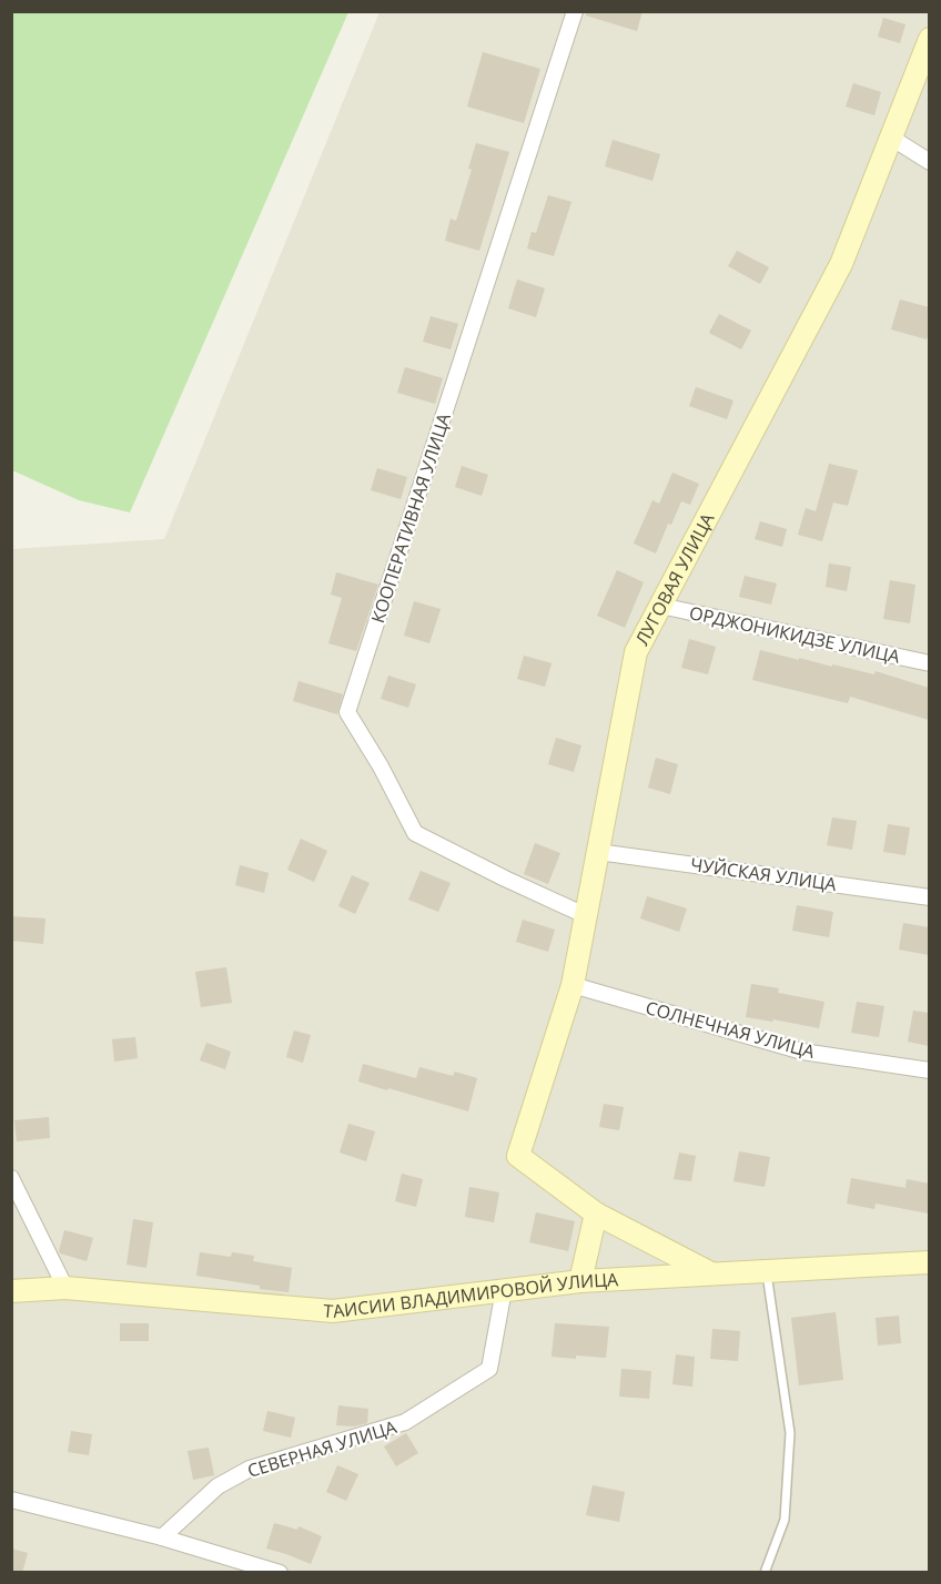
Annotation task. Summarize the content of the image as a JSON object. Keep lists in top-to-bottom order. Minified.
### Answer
{"streets":{"street":["КООПЕРАТИВНАЯ УЛИЦА","ЛУГОВАЯ УЛИЦА","ОРДЖОНИКИДЗЕ УЛИЦА","ЧУЙСКАЯ УЛИЦА","СОЛНЕЧНАЯ УЛИЦА","ТАИСИИ ВЛАДИМИРОВОЙ УЛИЦА","СЕВЕРНАЯ УЛИЦА"]},"crossings":[["КООПЕРАТИВНАЯ УЛИЦА","ЛУГОВАЯ УЛИЦА"],["ЛУГОВАЯ УЛИЦА","ОРДЖОНИКИДЗЕ УЛИЦА"],["ЛУГОВАЯ УЛИЦА","ЧУЙСКАЯ УЛИЦА"],["ЛУГОВАЯ УЛИЦА","СОЛНЕЧНАЯ УЛИЦА"],["ТАИСИИ ВЛАДИМИРОВОЙ УЛИЦА","СЕВЕРНАЯ УЛИЦА"]]}
